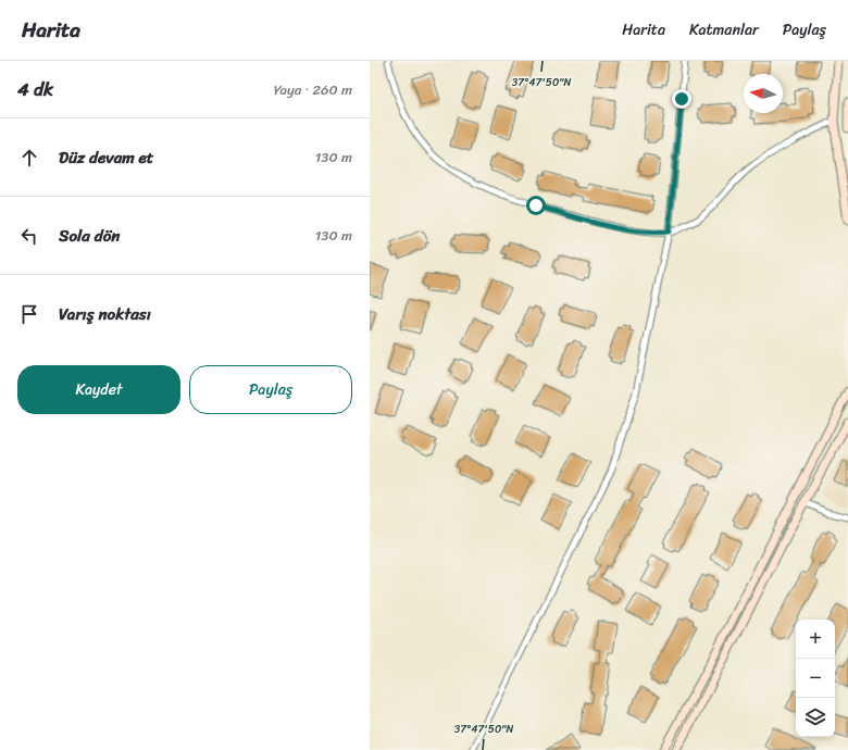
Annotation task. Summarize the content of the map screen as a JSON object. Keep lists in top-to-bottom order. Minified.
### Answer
{"north":"left","page":{"header":"Harita","nav":["Harita","Katmanlar","Paylaş"],"heading":["4 dk","Yaya · 260 m"],"list":[["Düz devam et","130 m"],["Sola dön","130 m"],"Varış noktası"],"buttons":["Kaydet","Paylaş"],"map_buttons":["+","−"]},"coordinates":["37°47'50\"N"]}
